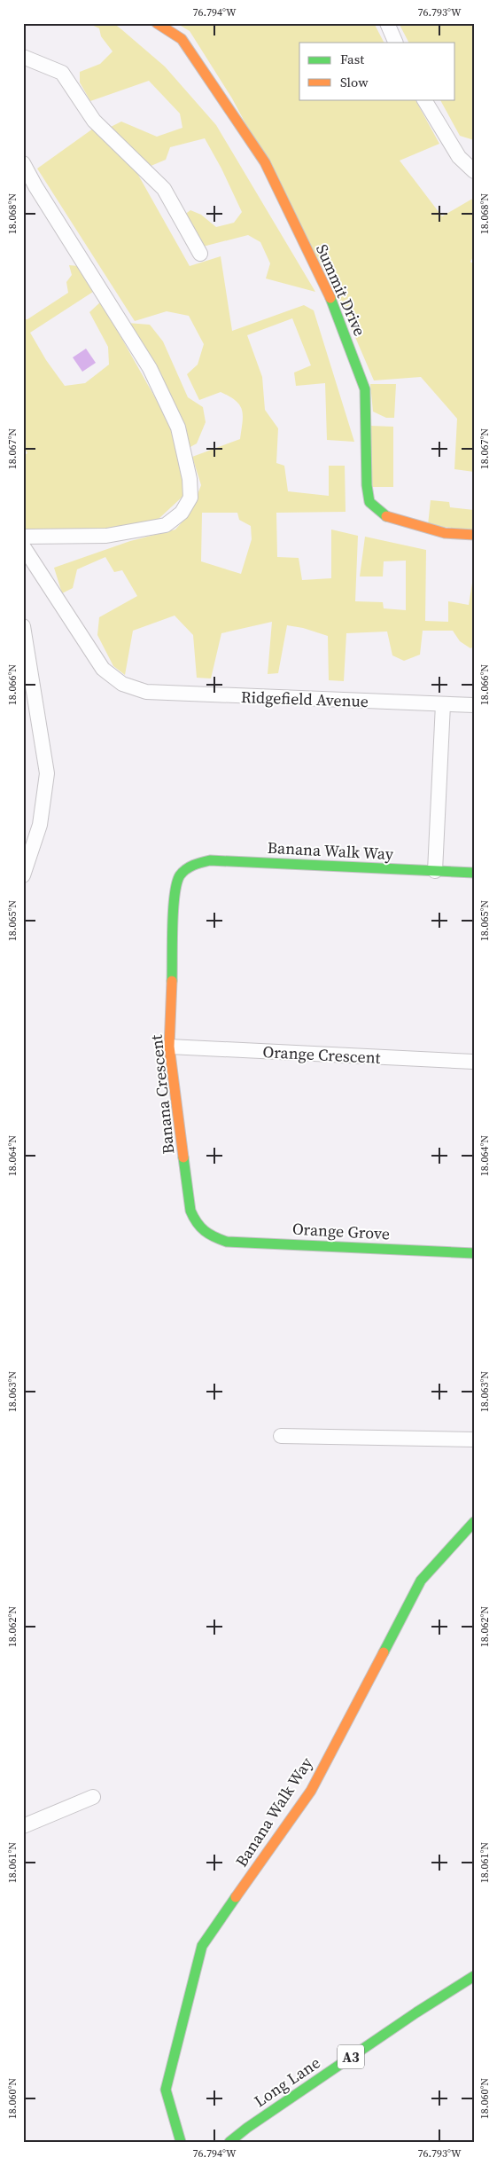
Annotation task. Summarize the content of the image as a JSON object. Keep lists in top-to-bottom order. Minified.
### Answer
{"streets":{"street":["Summit Drive","Ridgefield Avenue","Banana Walk Way","Orange Crescent","Banana Crescent","Orange Grove","A3","Long Lane"]},"crossings":[["Banana Walk Way","Banana Crescent"],["Orange Crescent","Banana Crescent"],["Banana Crescent","Orange Grove"]],"legend":["Fast","Slow"],"coordinates":["76.794°W","76.793°W","18.068°N","18.067°N","18.066°N","18.065°N","18.064°N","18.063°N","18.062°N","18.061°N","18.060°N"]}
